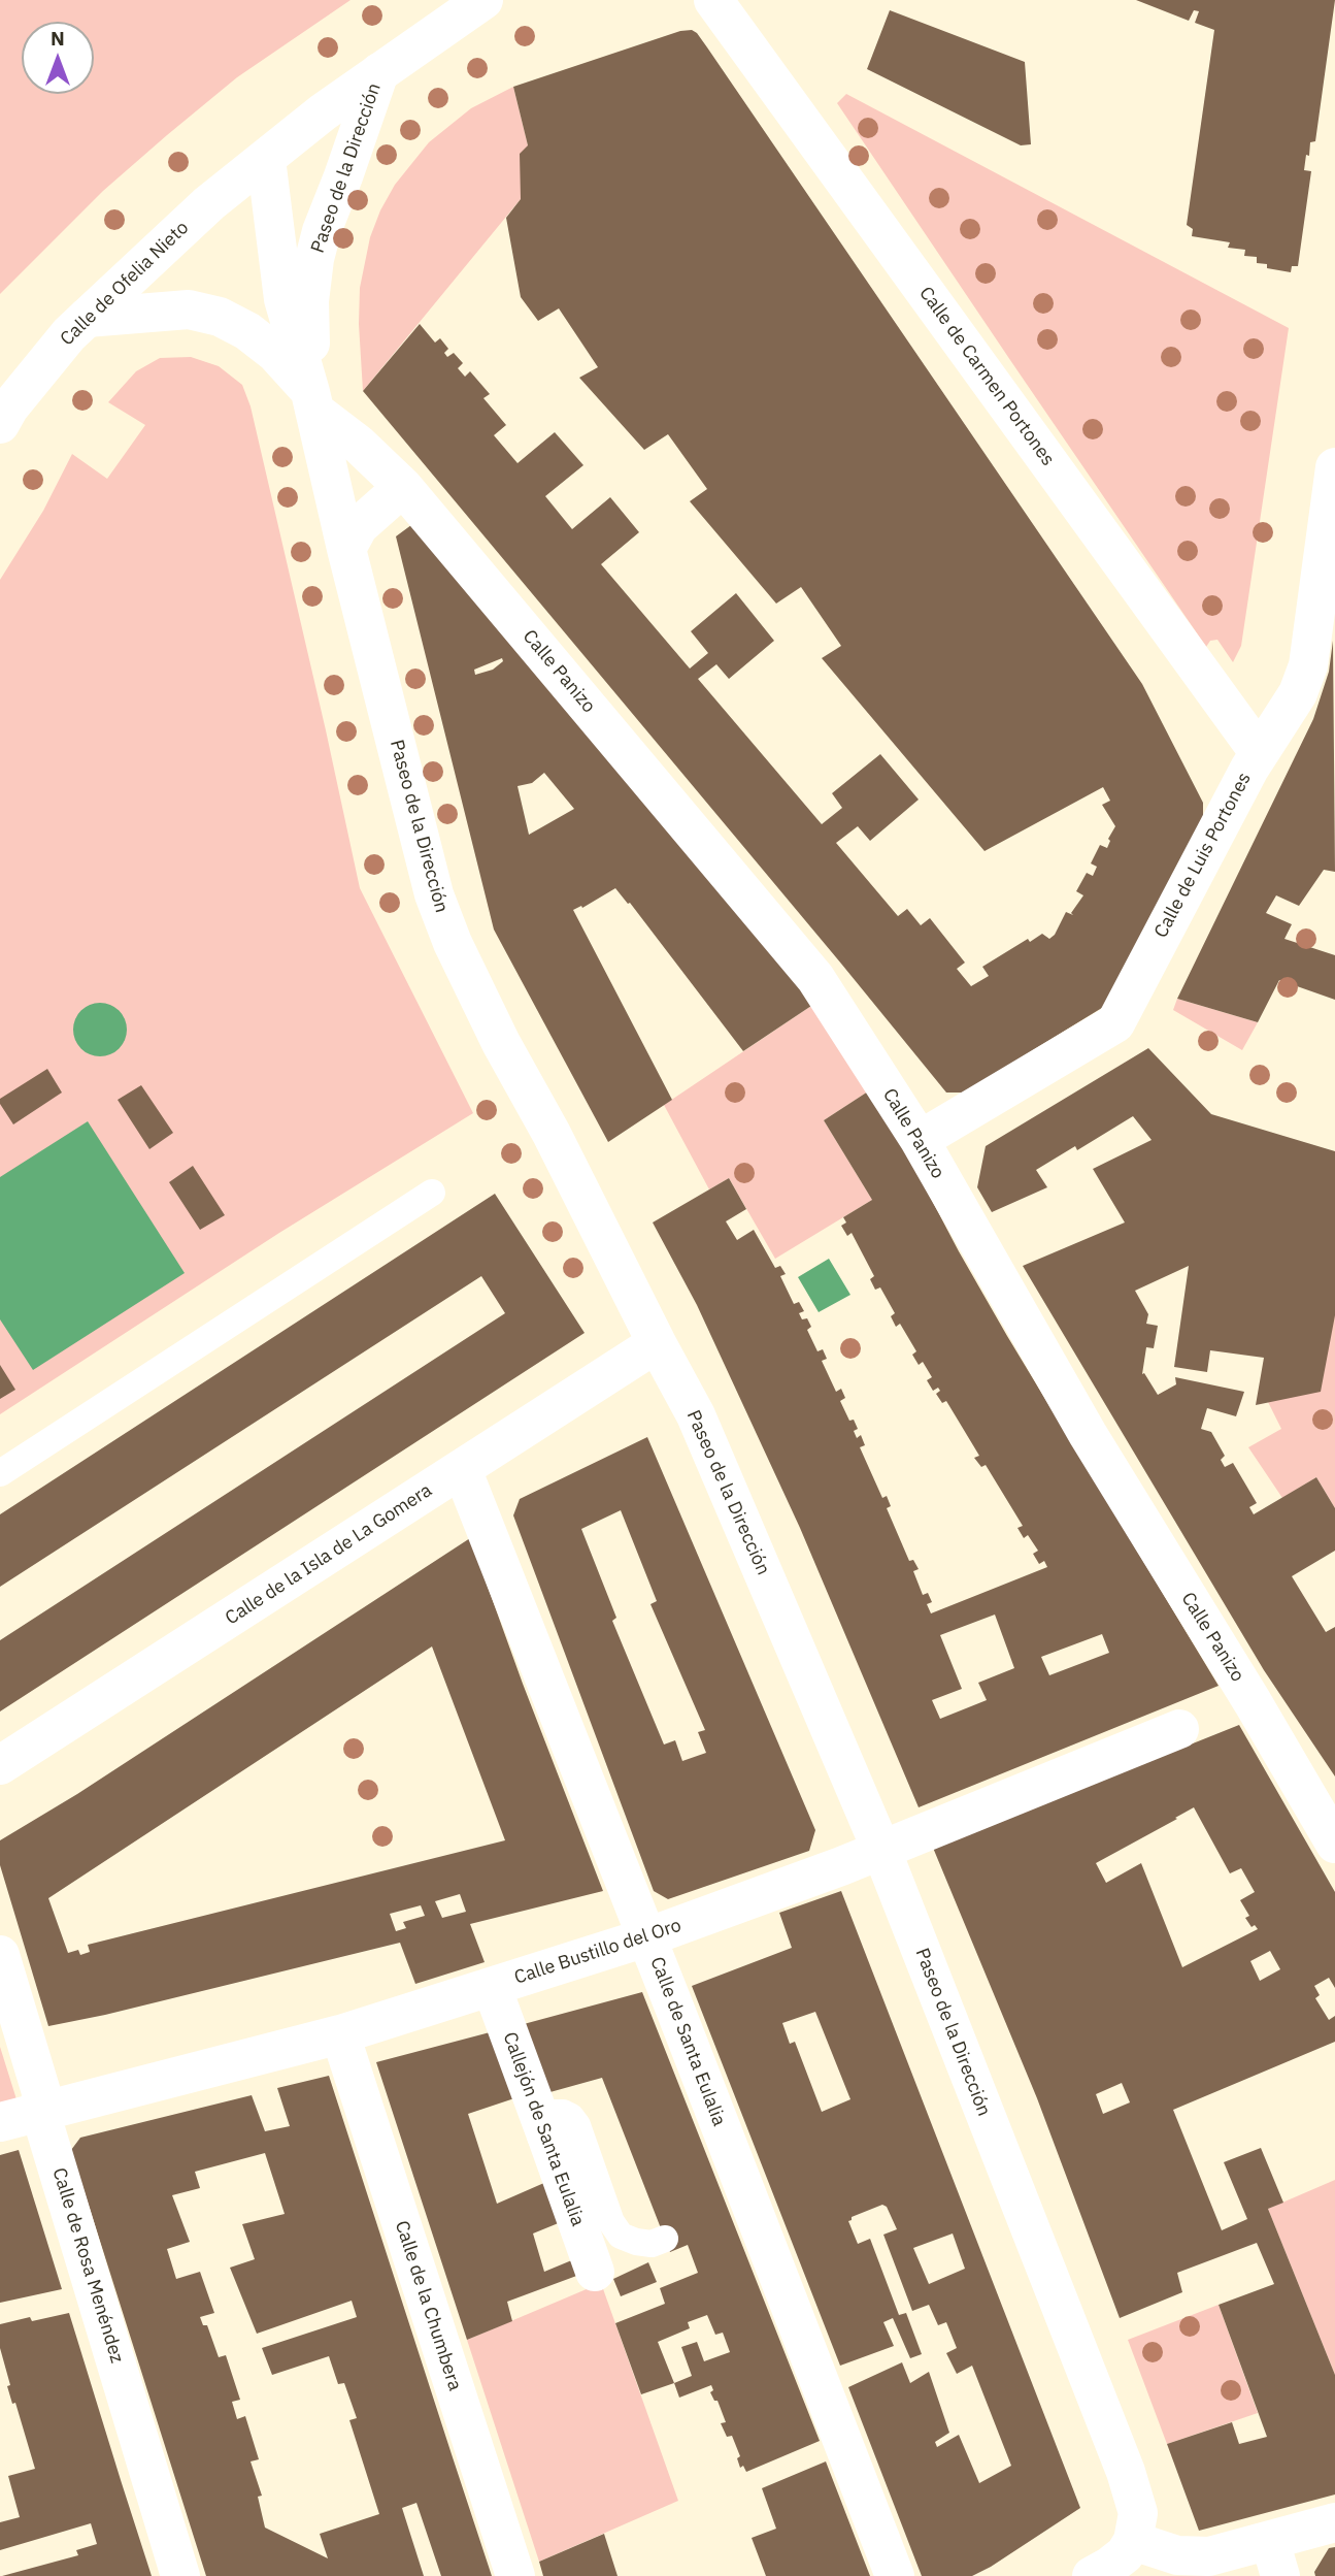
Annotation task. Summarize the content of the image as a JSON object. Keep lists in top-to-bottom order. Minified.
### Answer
{"streets":{"street":["Paseo de la Dirección","Calle de Ofelia Nieto","Calle de Carmen Portones","Calle Panizo","Calle de Luis Portones","Calle de la Isla de La Gomera","Calle Bustillo del Oro","Calle de Santa Eulalia","Callejón de Santa Eulalia","Calle de Rosa Menéndez","Calle de la Chumbera"]},"crossings":[["Paseo de la Dirección","Calle de Ofelia Nieto"],["Paseo de la Dirección","Calle Panizo"],["Paseo de la Dirección","Calle de la Isla de La Gomera"],["Paseo de la Dirección","Calle Bustillo del Oro"],["Calle de Carmen Portones","Calle de Luis Portones"],["Calle Panizo","Calle de Luis Portones"],["Calle de la Isla de La Gomera","Calle de Santa Eulalia"],["Calle Bustillo del Oro","Calle de Santa Eulalia"],["Calle Bustillo del Oro","Callejón de Santa Eulalia"],["Calle Bustillo del Oro","Calle de Rosa Menéndez"],["Calle Bustillo del Oro","Calle de la Chumbera"]],"north":"top"}
